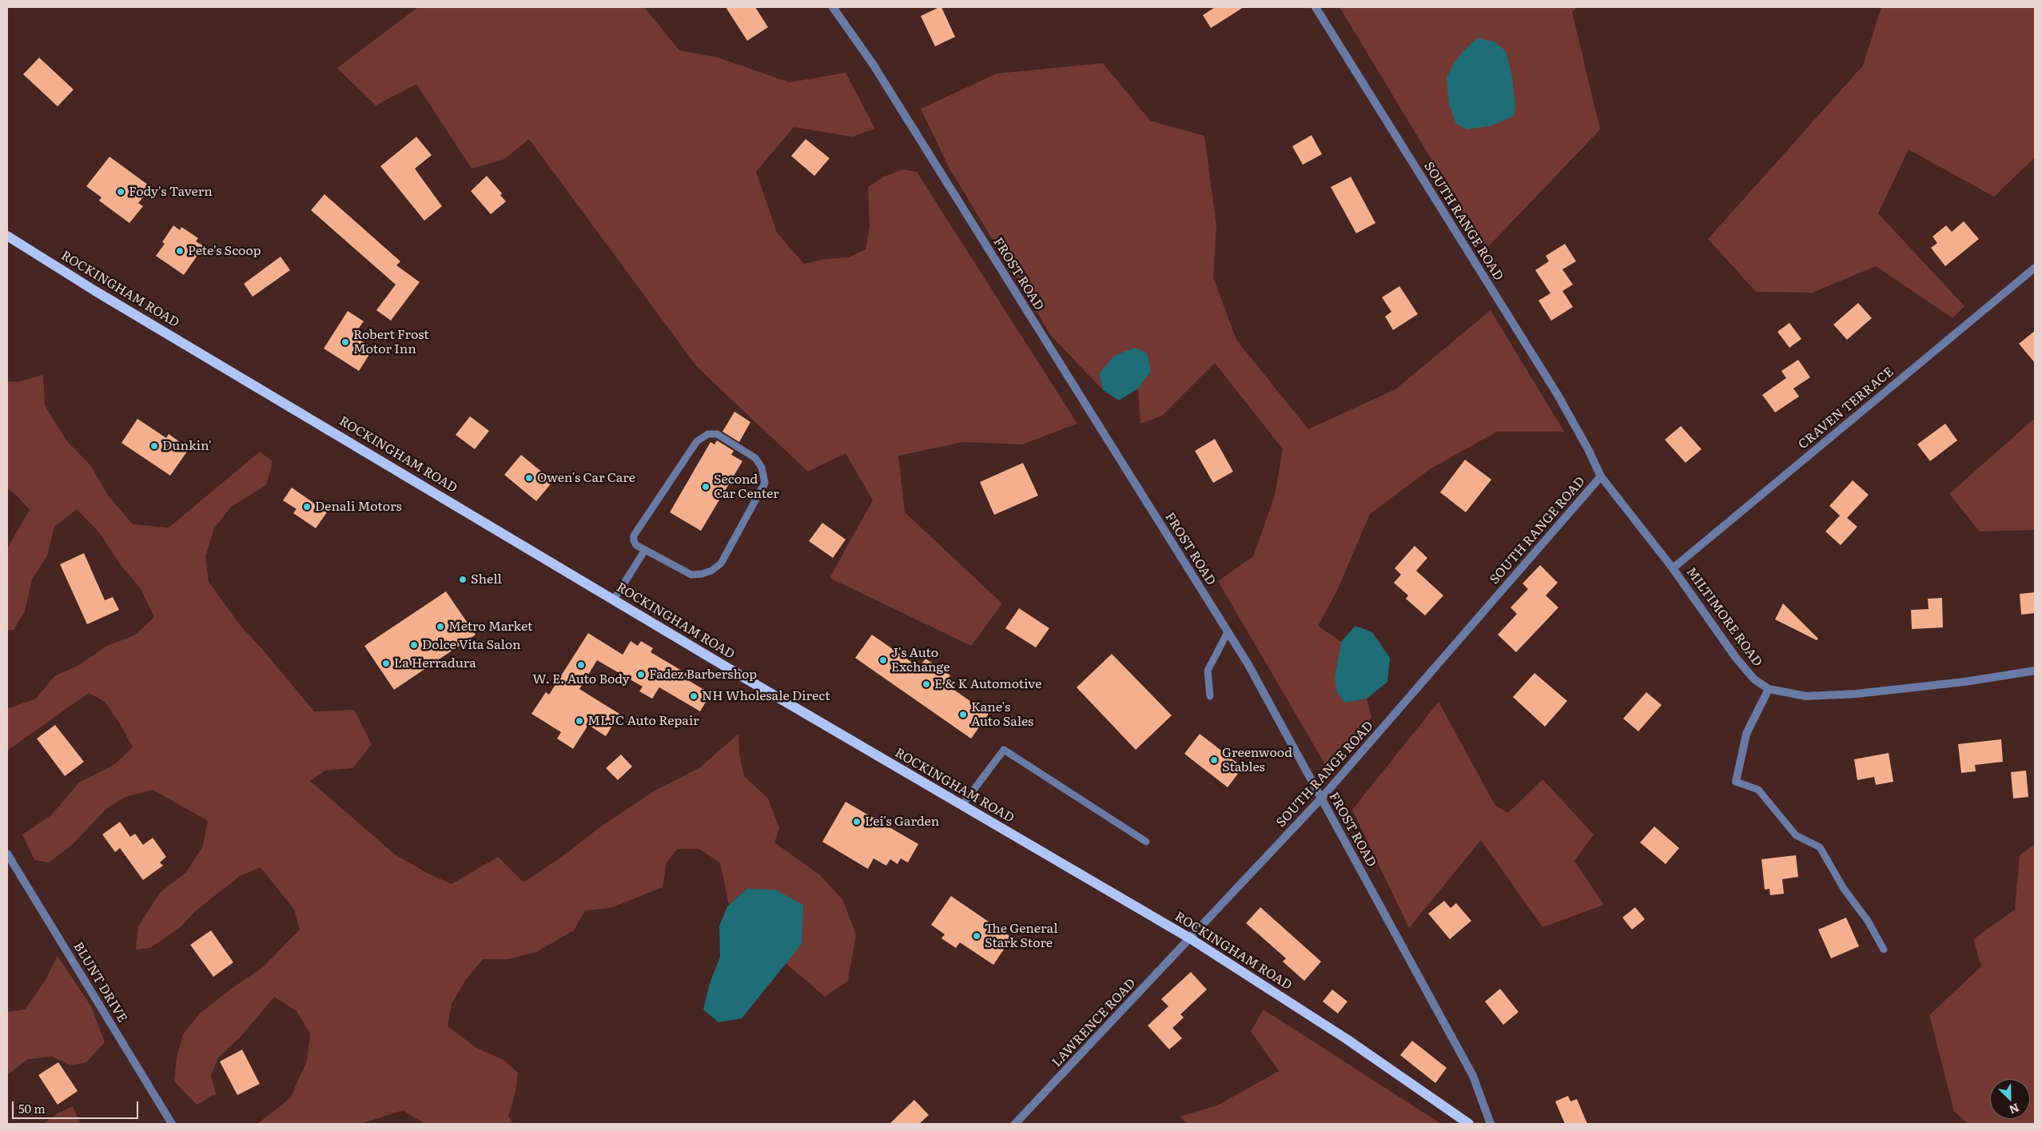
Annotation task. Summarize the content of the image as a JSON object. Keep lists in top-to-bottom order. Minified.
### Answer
{"streets":{"main road":["ROCKINGHAM ROAD"],"street":["SOUTH RANGE ROAD","FROST ROAD","CRAVEN TERRACE","MILTIMORE ROAD","BLUNT DRIVE","LAWRENCE ROAD"]},"crossings":[["SOUTH RANGE ROAD","FROST ROAD"],["SOUTH RANGE ROAD","ROCKINGHAM ROAD"],["SOUTH RANGE ROAD","MILTIMORE ROAD"],["SOUTH RANGE ROAD","LAWRENCE ROAD"],["ROCKINGHAM ROAD","LAWRENCE ROAD"],["CRAVEN TERRACE","MILTIMORE ROAD"]],"places":["Fody's Tavern","Pete's Scoop","Robert Frost Motor Inn","Dunkin'","Owen's Car Care","Second Car Center","Denali Motors","Shell","Metro Market","Dolce Vita Salon","J's Auto Exchange","La Herradura","W. E. Auto Body","Fadez Barbershop","E & K Automotive","NH Wholesale Direct","Kane's Auto Sales","MLJC Auto Repair","Greenwood Stables","Lei's Garden","The General Stark Store"],"scale_bar":"50 m","north":"bottom right"}
